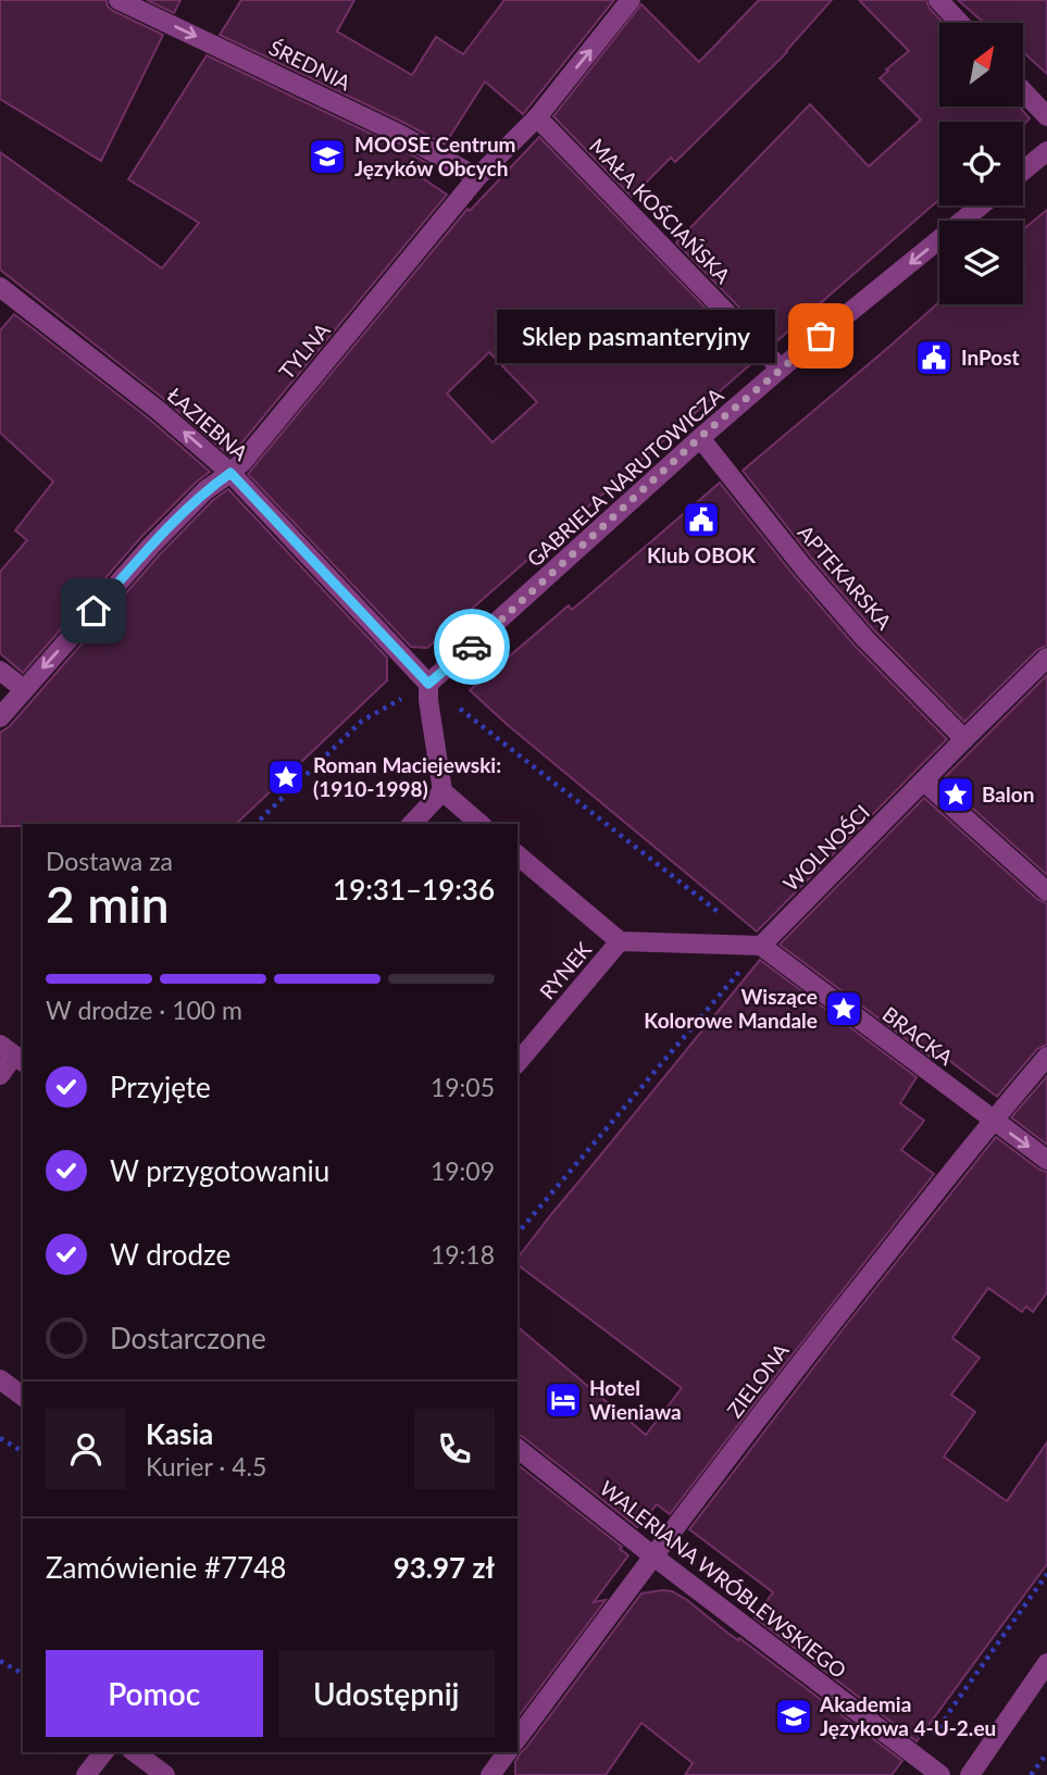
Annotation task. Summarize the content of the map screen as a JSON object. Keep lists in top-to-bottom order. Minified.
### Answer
{"streets":{"street":["ŚREDNIA","MAŁA KOŚCIAŃSKA","TYLNA","ŁAZIEBNA","GABRIELA NARUTOWICZA","APTEKARSKA","WOLNOŚCI","RYNEK","BRACKA","ZIELONA","WALERIANA WRÓBLEWSKIEGO"]},"crossings":[["ŚREDNIA","TYLNA"],["MAŁA KOŚCIAŃSKA","TYLNA"],["MAŁA KOŚCIAŃSKA","GABRIELA NARUTOWICZA"],["TYLNA","ŁAZIEBNA"],["ŁAZIEBNA","GABRIELA NARUTOWICZA"],["GABRIELA NARUTOWICZA","APTEKARSKA"],["APTEKARSKA","WOLNOŚCI"],["WOLNOŚCI","RYNEK"],["WOLNOŚCI","BRACKA"],["RYNEK","BRACKA"],["BRACKA","ZIELONA"],["ZIELONA","WALERIANA WRÓBLEWSKIEGO"]],"one_way":["ŚREDNIA","ŁAZIEBNA","GABRIELA NARUTOWICZA"],"places":{"school or university":["MOOSE Centrum Języków Obcych","Akademia Językowa 4-U-2.eu"],"other":["Sklep pasmanteryjny"],"public building":["InPost","Klub OBOK"],"place":["Roman Maciejewski: (1910-1998)","Balon","Wiszące Kolorowe Mandale"],"hotel":["Hotel Wieniawa"]},"north":"top right","page":{"bubble":"Sklep pasmanteryjny","heading":["2 min","Dostawa za","19:31–19:36"],"panel":["Kasia","Kurier · 4.5","Zamówienie #7748","93.97 zł"],"bar":"W drodze · 100 m","list":[["Przyjęte","19:05"],["W przygotowaniu","19:09"],["W drodze","19:18"],"Dostarczone"],"buttons":["Pomoc","Udostępnij"]}}
